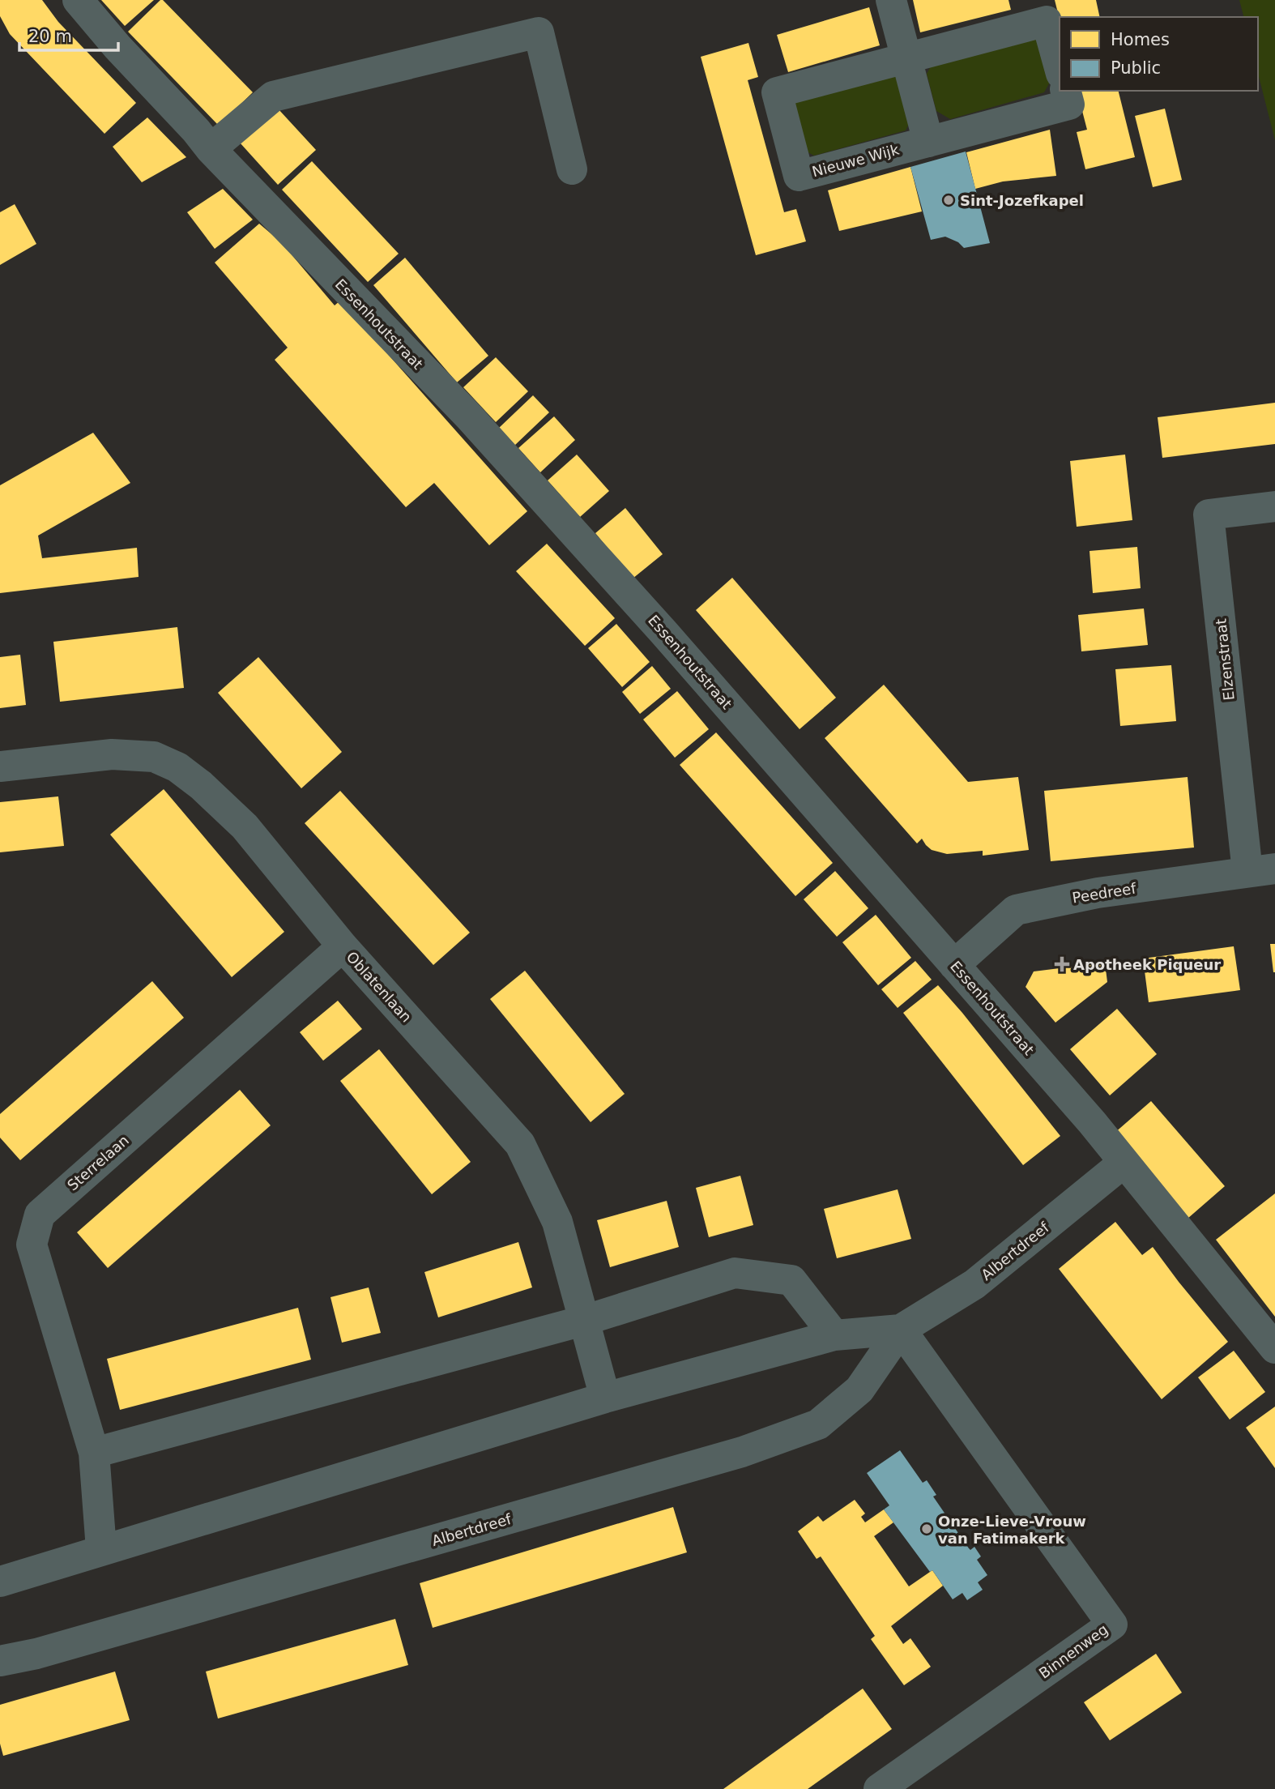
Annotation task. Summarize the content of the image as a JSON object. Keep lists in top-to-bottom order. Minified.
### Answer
{"streets":{"street":["Nieuwe Wijk","Essenhoutstraat","Elzenstraat","Peedreef","Oblatenlaan","Sterrelaan","Albertdreef","Binnenweg"]},"crossings":[["Essenhoutstraat","Peedreef"],["Essenhoutstraat","Albertdreef"],["Elzenstraat","Peedreef"],["Oblatenlaan","Sterrelaan"],["Oblatenlaan","Albertdreef"],["Albertdreef","Binnenweg"]],"places":{"other":["Sint-Jozefkapel","Onze-Lieve-Vrouw van Fatimakerk"],"health":["Apotheek Piqueur"]},"legend":["Homes","Public"],"scale_bar":"20 m"}
